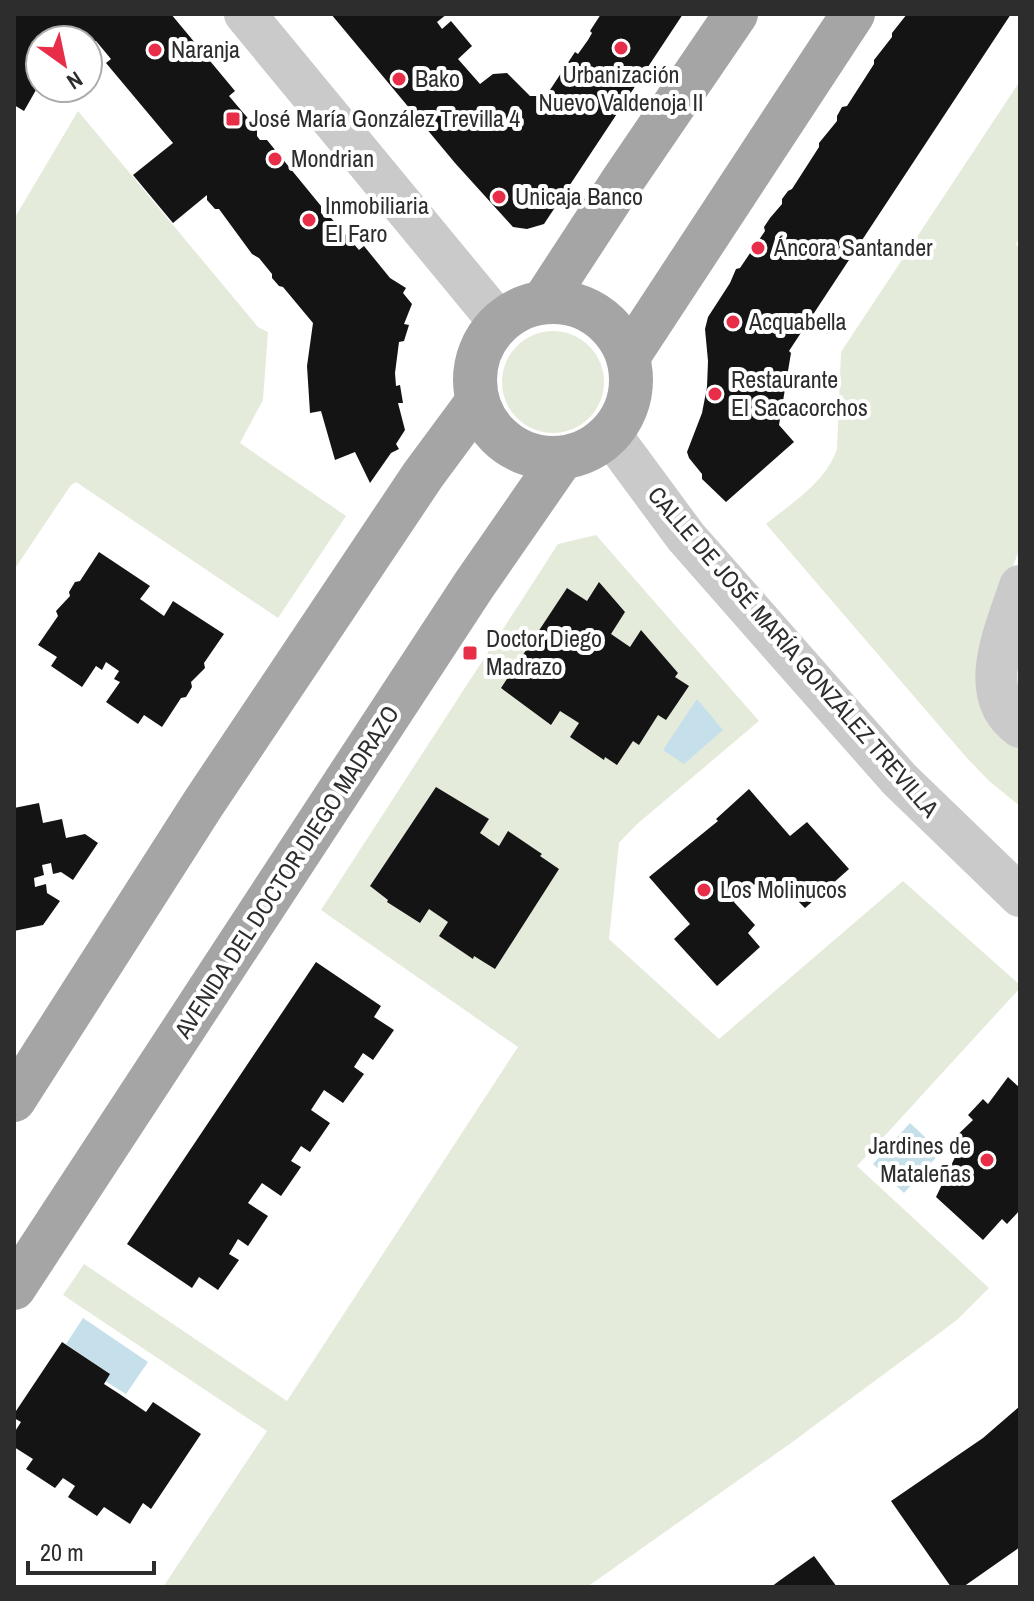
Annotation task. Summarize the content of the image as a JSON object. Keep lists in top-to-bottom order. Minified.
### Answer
{"streets":{"main road":["AVENIDA DEL DOCTOR DIEGO MADRAZO"],"street":["CALLE DE JOSÉ MARÍA GONZÁLEZ TREVILLA"]},"crossings":[["CALLE DE JOSÉ MARÍA GONZÁLEZ TREVILLA","AVENIDA DEL DOCTOR DIEGO MADRAZO"]],"places":{"other":["Urbanización Nuevo Valdenoja II","Naranja","Bako","Mondrian","Unicaja Banco","Inmobiliaria El Faro","Áncora Santander","Acquabella","Restaurante El Sacacorchos","Los Molinucos","Jardines de Mataleñas"],"transit":["José María González Trevilla 4","Doctor Diego Madrazo"]},"scale_bar":"20 m","north":"bottom right"}
